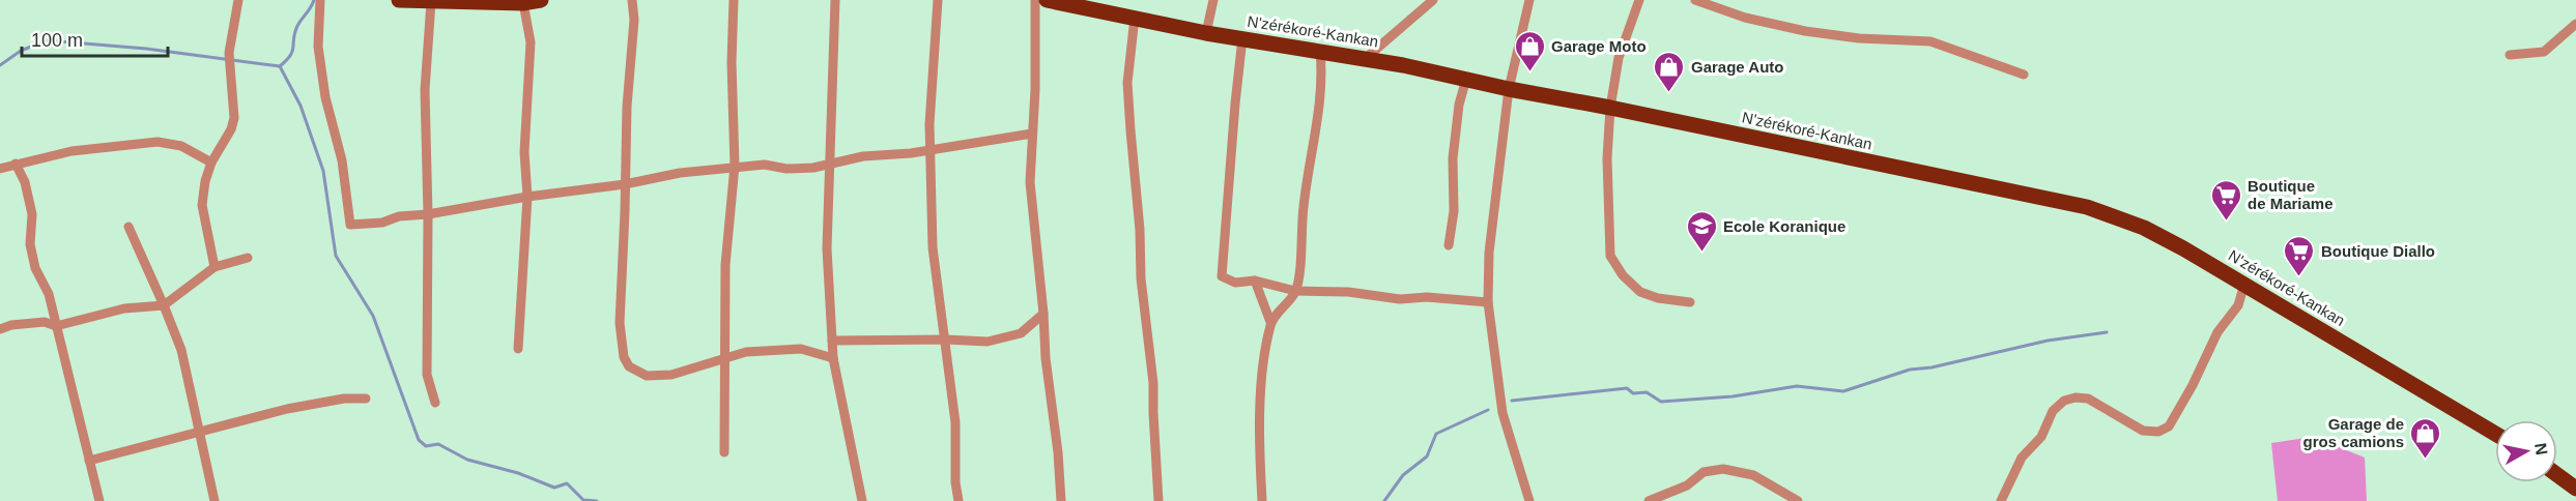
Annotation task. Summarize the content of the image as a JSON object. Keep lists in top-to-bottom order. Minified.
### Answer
{"streets":{"highway":["N'zérékoré-Kankan"]},"places":{"shop":["Garage Moto","Garage Auto","Garage de gros camions"],"supermarket":["Boutique de Mariame","Boutique Diallo"],"school or university":["Ecole Koranique"]},"scale_bar":"100 m","north":"right"}
